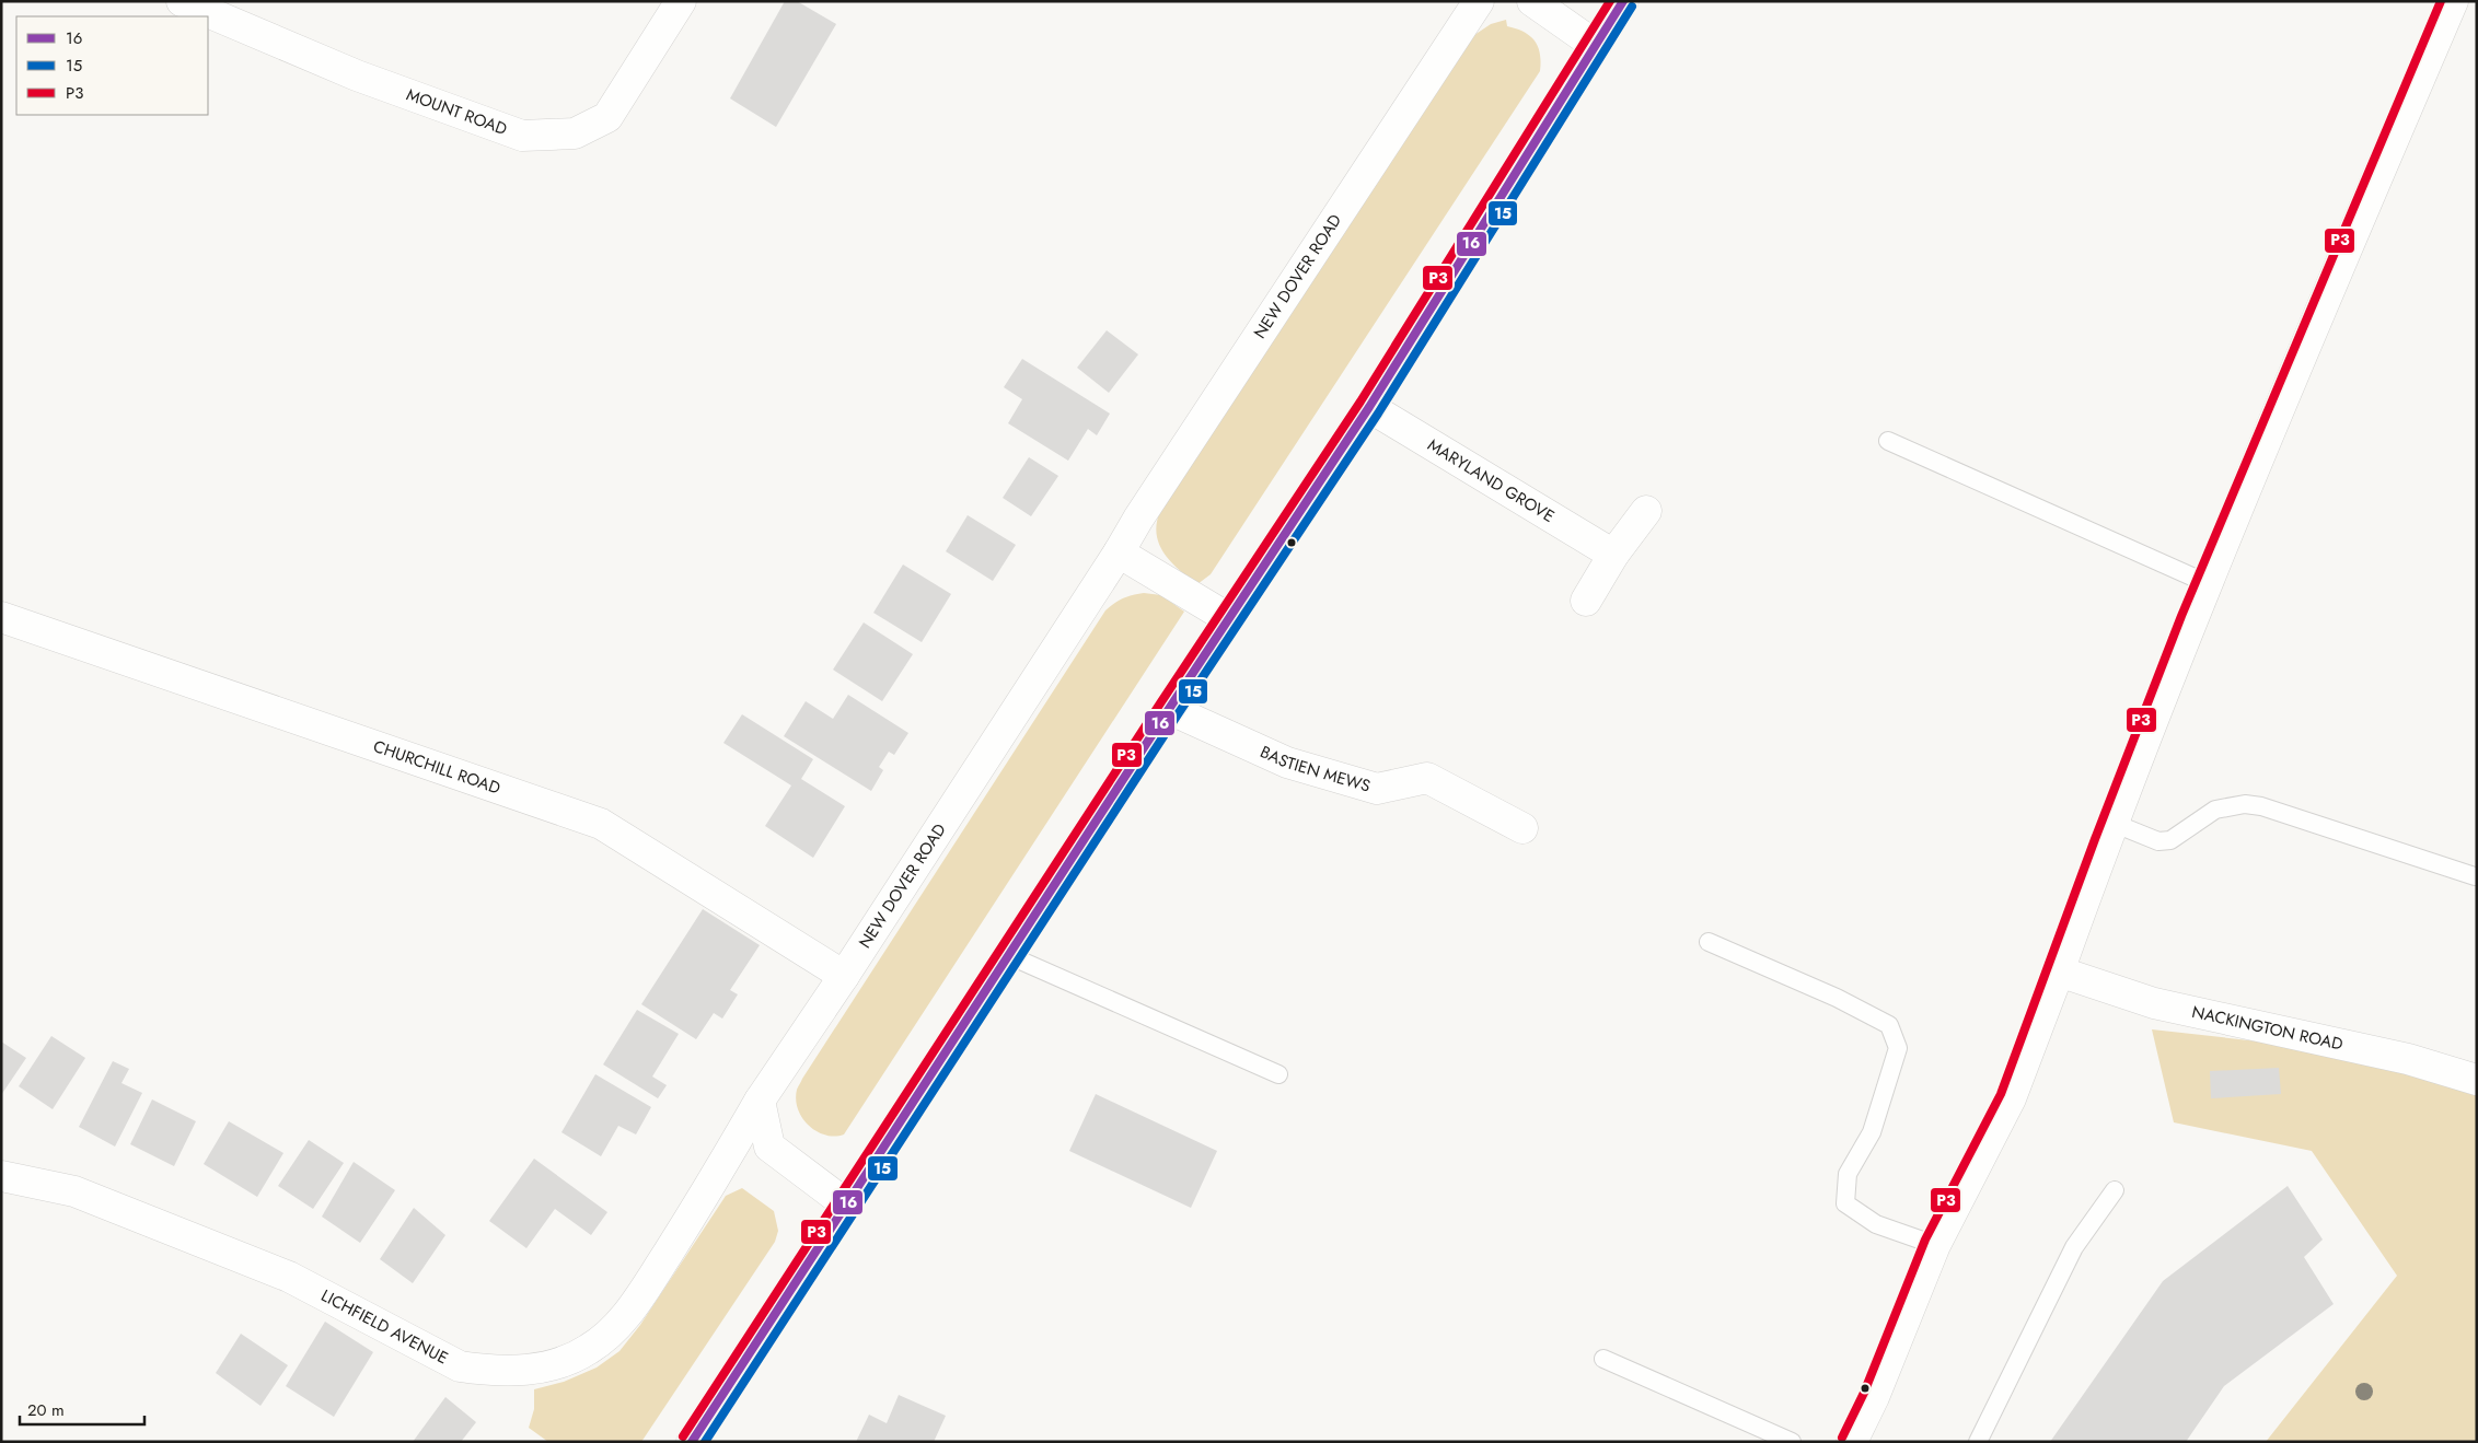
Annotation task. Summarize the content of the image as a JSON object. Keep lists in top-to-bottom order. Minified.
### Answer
{"streets":{"street":["MOUNT ROAD","NEW DOVER ROAD","MARYLAND GROVE","CHURCHILL ROAD","BASTIEN MEWS","NACKINGTON ROAD","LICHFIELD AVENUE"]},"crossings":[["NEW DOVER ROAD","CHURCHILL ROAD"],["NEW DOVER ROAD","LICHFIELD AVENUE"]],"lines":["transit line 16","transit line P3","transit line 15"],"legend":["16","15","P3"],"scale_bar":"20 m"}
